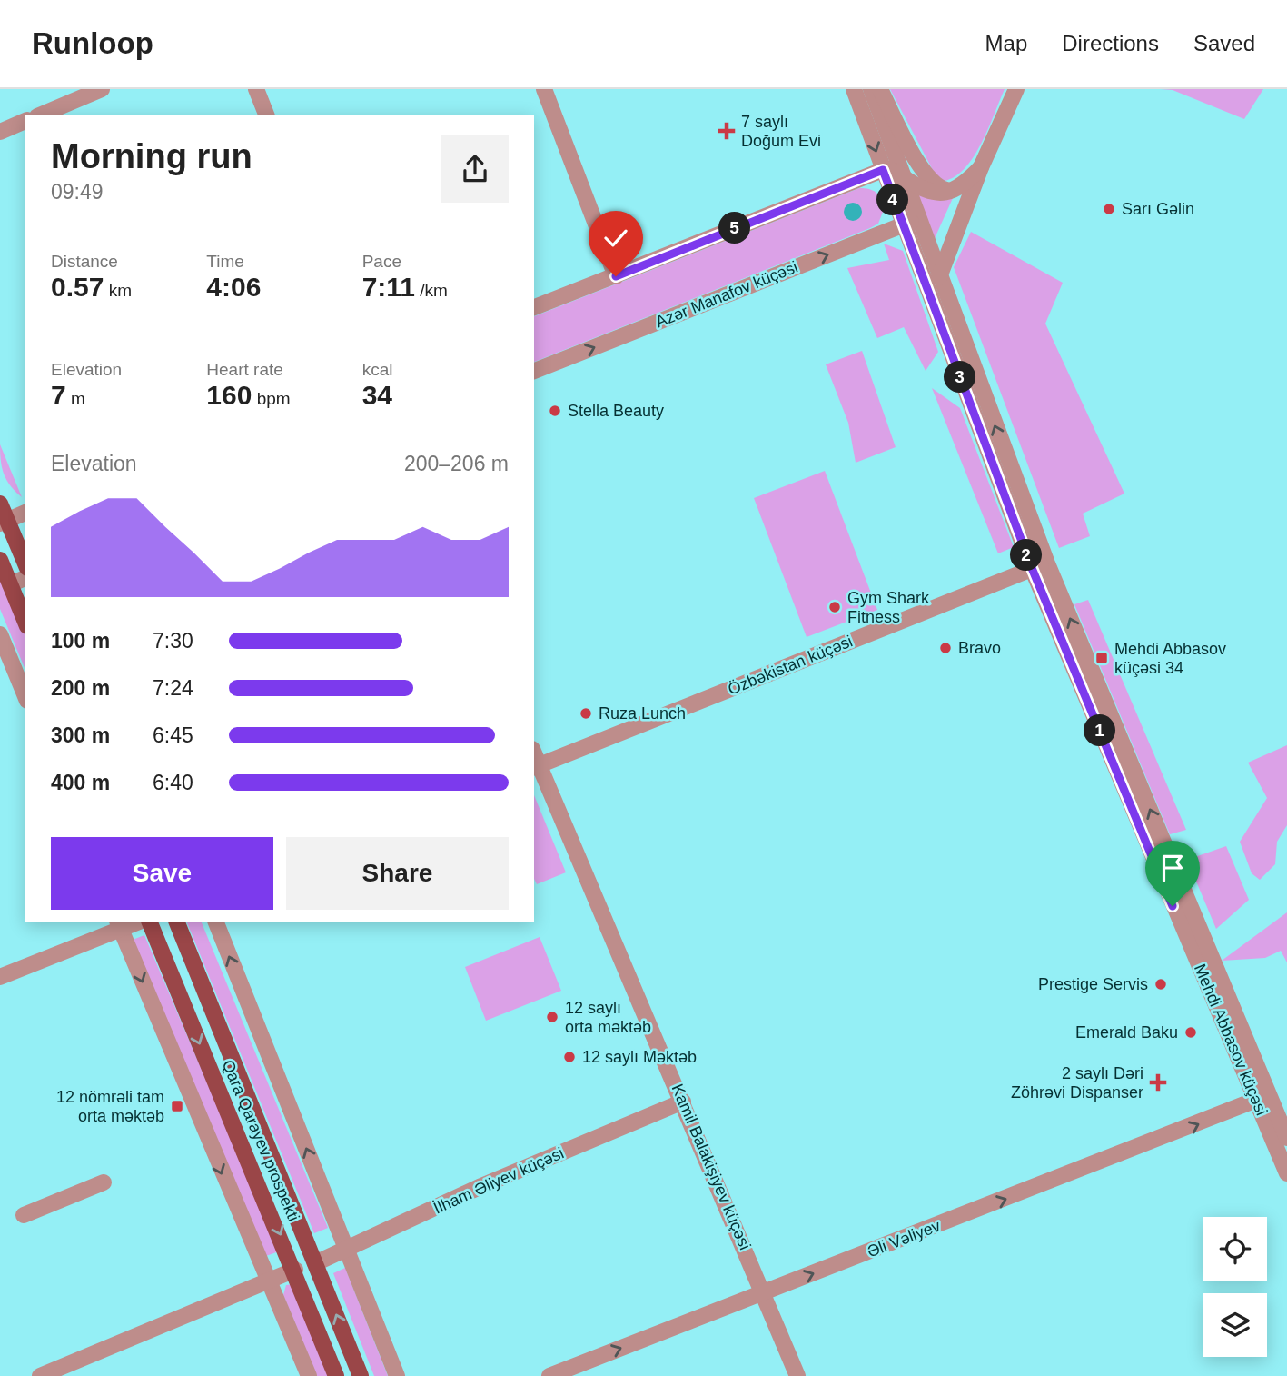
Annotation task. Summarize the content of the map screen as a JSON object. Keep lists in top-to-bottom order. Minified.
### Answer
{"streets":{"main road":["Qara Qarayev prospekti"],"street":["Azər Manafov küçəsi","Özbəkistan küçəsi","Mehdi Abbasov küçəsi","Kamil Balakişiyev küçəsi","İlham Əliyev küçəsi","Əli Vəliyev"]},"crossings":[["Azər Manafov küçəsi","Mehdi Abbasov küçəsi"],["Özbəkistan küçəsi","Mehdi Abbasov küçəsi"],["Özbəkistan küçəsi","Kamil Balakişiyev küçəsi"],["Mehdi Abbasov küçəsi","Əli Vəliyev"],["Qara Qarayev prospekti","İlham Əliyev küçəsi"],["Kamil Balakişiyev küçəsi","İlham Əliyev küçəsi"],["Kamil Balakişiyev küçəsi","Əli Vəliyev"]],"one_way":["Əli Vəliyev"],"places":{"health":["7 saylı Doğum Evi","2 saylı Dəri Zöhrəvi Dispanser"],"other":["Sarı Gəlin","Stella Beauty","Gym Shark Fitness","Bravo","Ruza Lunch","Prestige Servis","12 saylı orta məktəb","Emerald Baku","12 saylı Məktəb"],"transit":["Mehdi Abbasov küçəsi 34","12 nömrəli tam orta məktəb"]},"page":{"header":"Runloop","nav":["Map","Directions","Saved"],"heading":["Morning run","09:49"],"pins":["4","5","3","2","1"],"stats":[["Distance","0.57 km"],["Time","4:06"],["Pace","7:11 /km"],["Elevation","7 m"],["Heart rate","160 bpm"],["kcal","34"]],"chart":["Elevation","200–206 m"],"list":[{"name":"100 m","note":"7:30"},{"name":"200 m","note":"7:24"},{"name":"300 m","note":"6:45"},{"name":"400 m","note":"6:40"}],"buttons":["Save","Share"]}}
